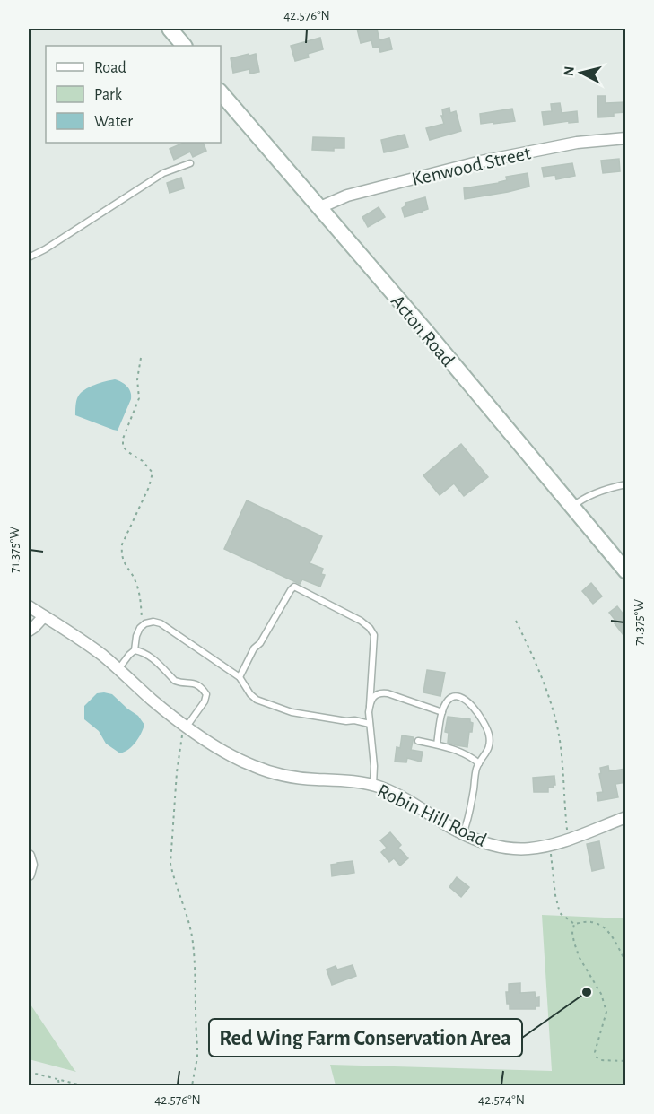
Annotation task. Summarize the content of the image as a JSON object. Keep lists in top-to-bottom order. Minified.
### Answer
{"streets":{"main road":["Acton Road"],"street":["Kenwood Street","Robin Hill Road"]},"crossings":[["Kenwood Street","Acton Road"]],"places":["Red Wing Farm Conservation Area"],"legend":["Road","Park","Water"],"north":"left","coordinates":["42.576°N","71.375°W","42.574°N"]}
